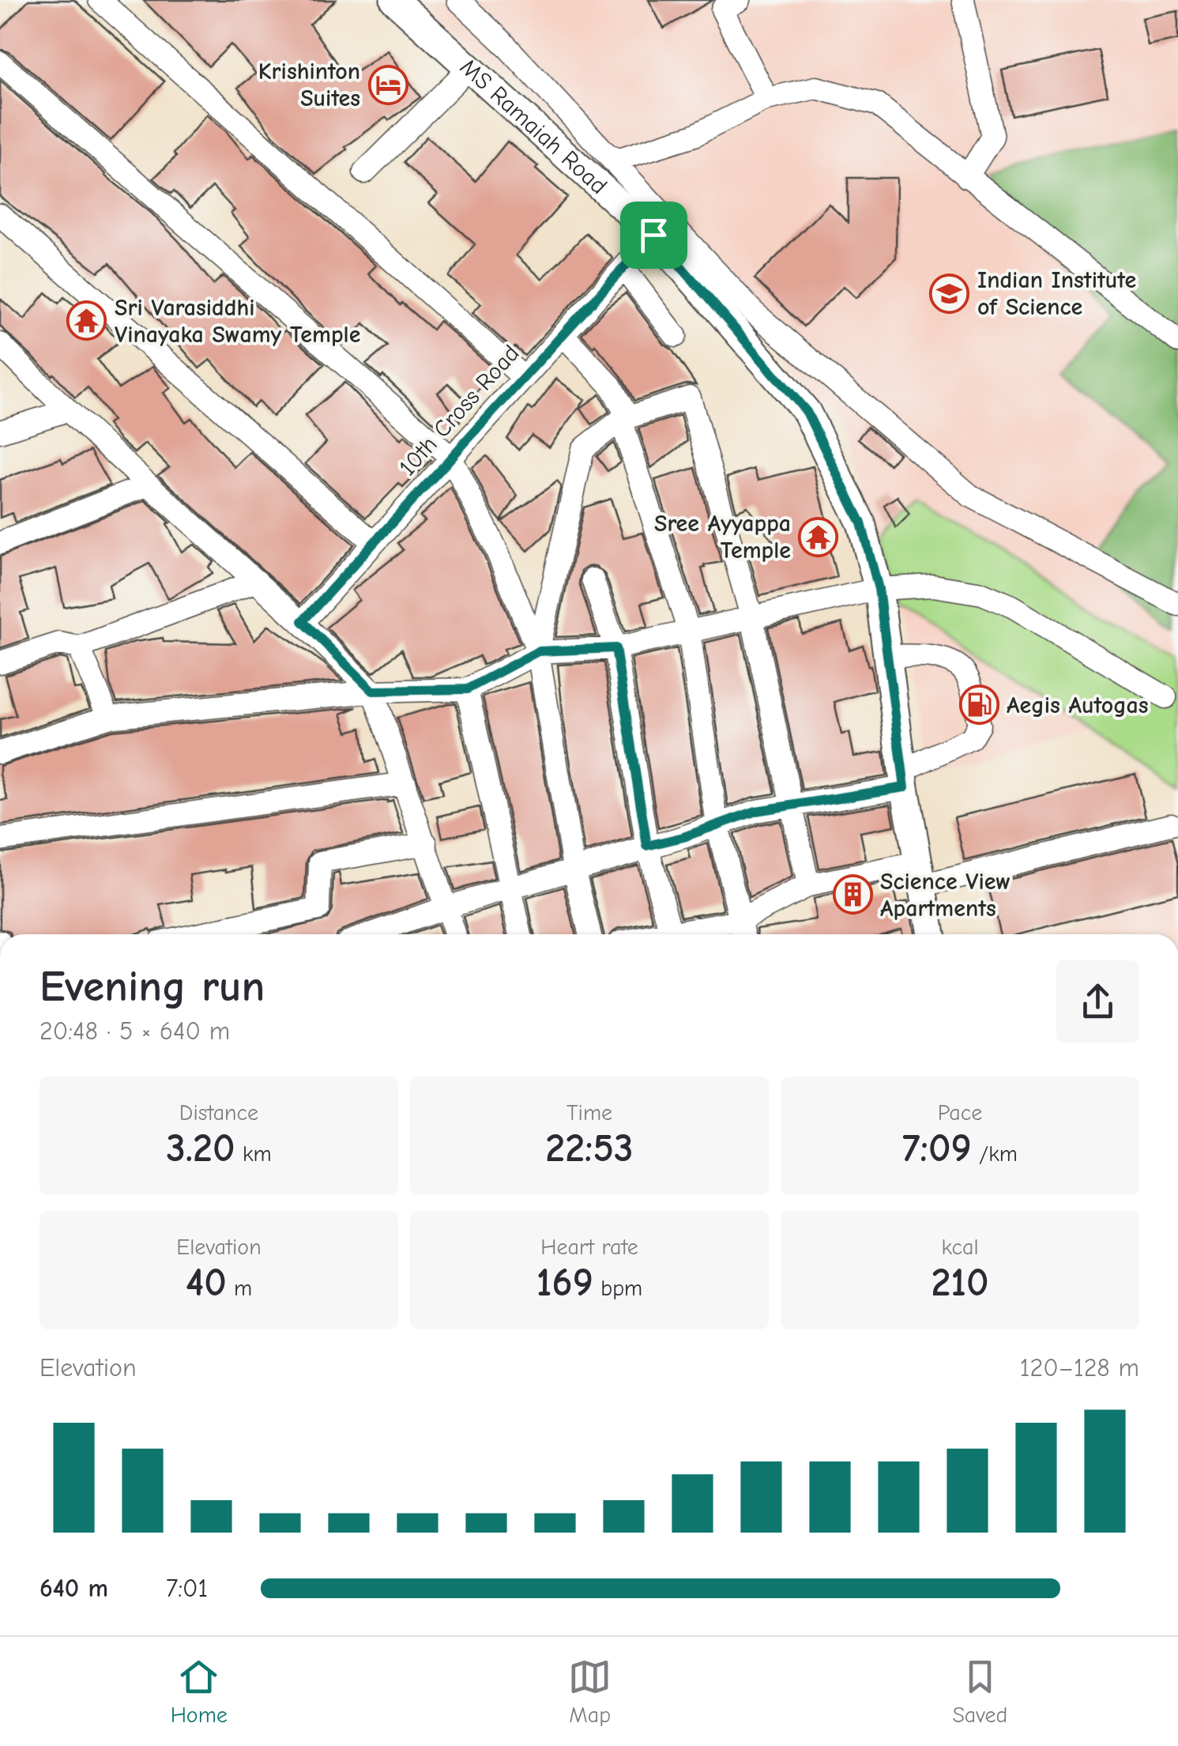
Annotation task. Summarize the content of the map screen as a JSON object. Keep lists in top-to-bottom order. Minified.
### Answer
{"streets":{"main road":["MS Ramaiah Road"],"street":["10th Cross Road"]},"crossings":[["MS Ramaiah Road","10th Cross Road"]],"places":{"hotel":["Krishinton Suites"],"school or university":["Indian Institute of Science"],"temple":["Sri Varasiddhi Vinayaka Swamy Temple","Sree Ayyappa Temple"],"fuel station":["Aegis Autogas"],"building":["Science View Apartments"]},"page":{"heading":["Evening run","20:48 · 5 × 640 m"],"stats":[["Distance","3.20 km"],["Time","22:53"],["Pace","7:09 /km"],["Elevation","40 m"],["Heart rate","169 bpm"],["kcal","210"]],"chart":["Elevation","120–128 m"],"list":[{"name":"640 m","note":"7:01"}],"tabs":["Home","Map","Saved"]}}
